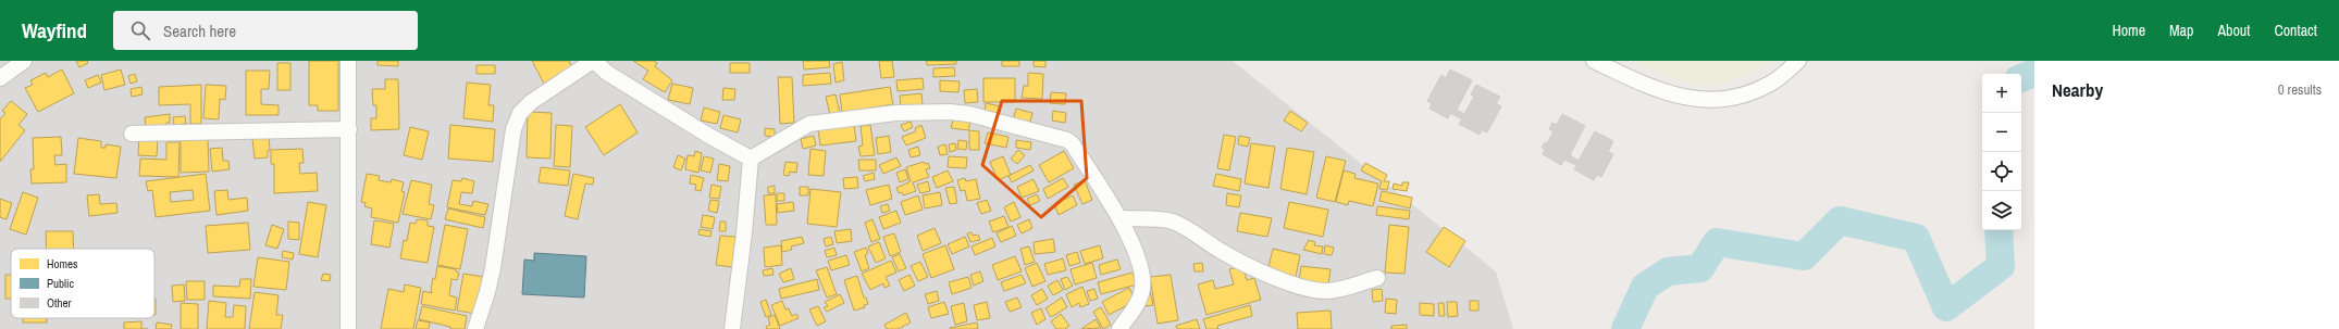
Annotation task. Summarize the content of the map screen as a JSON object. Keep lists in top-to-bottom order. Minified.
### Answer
{"legend":["Homes","Public","Other"],"page":{"header":"Wayfind","search":"Search here","nav":["Home","Map","About","Contact"],"heading":["Nearby","0 results"],"map_buttons":["+","−"]}}
